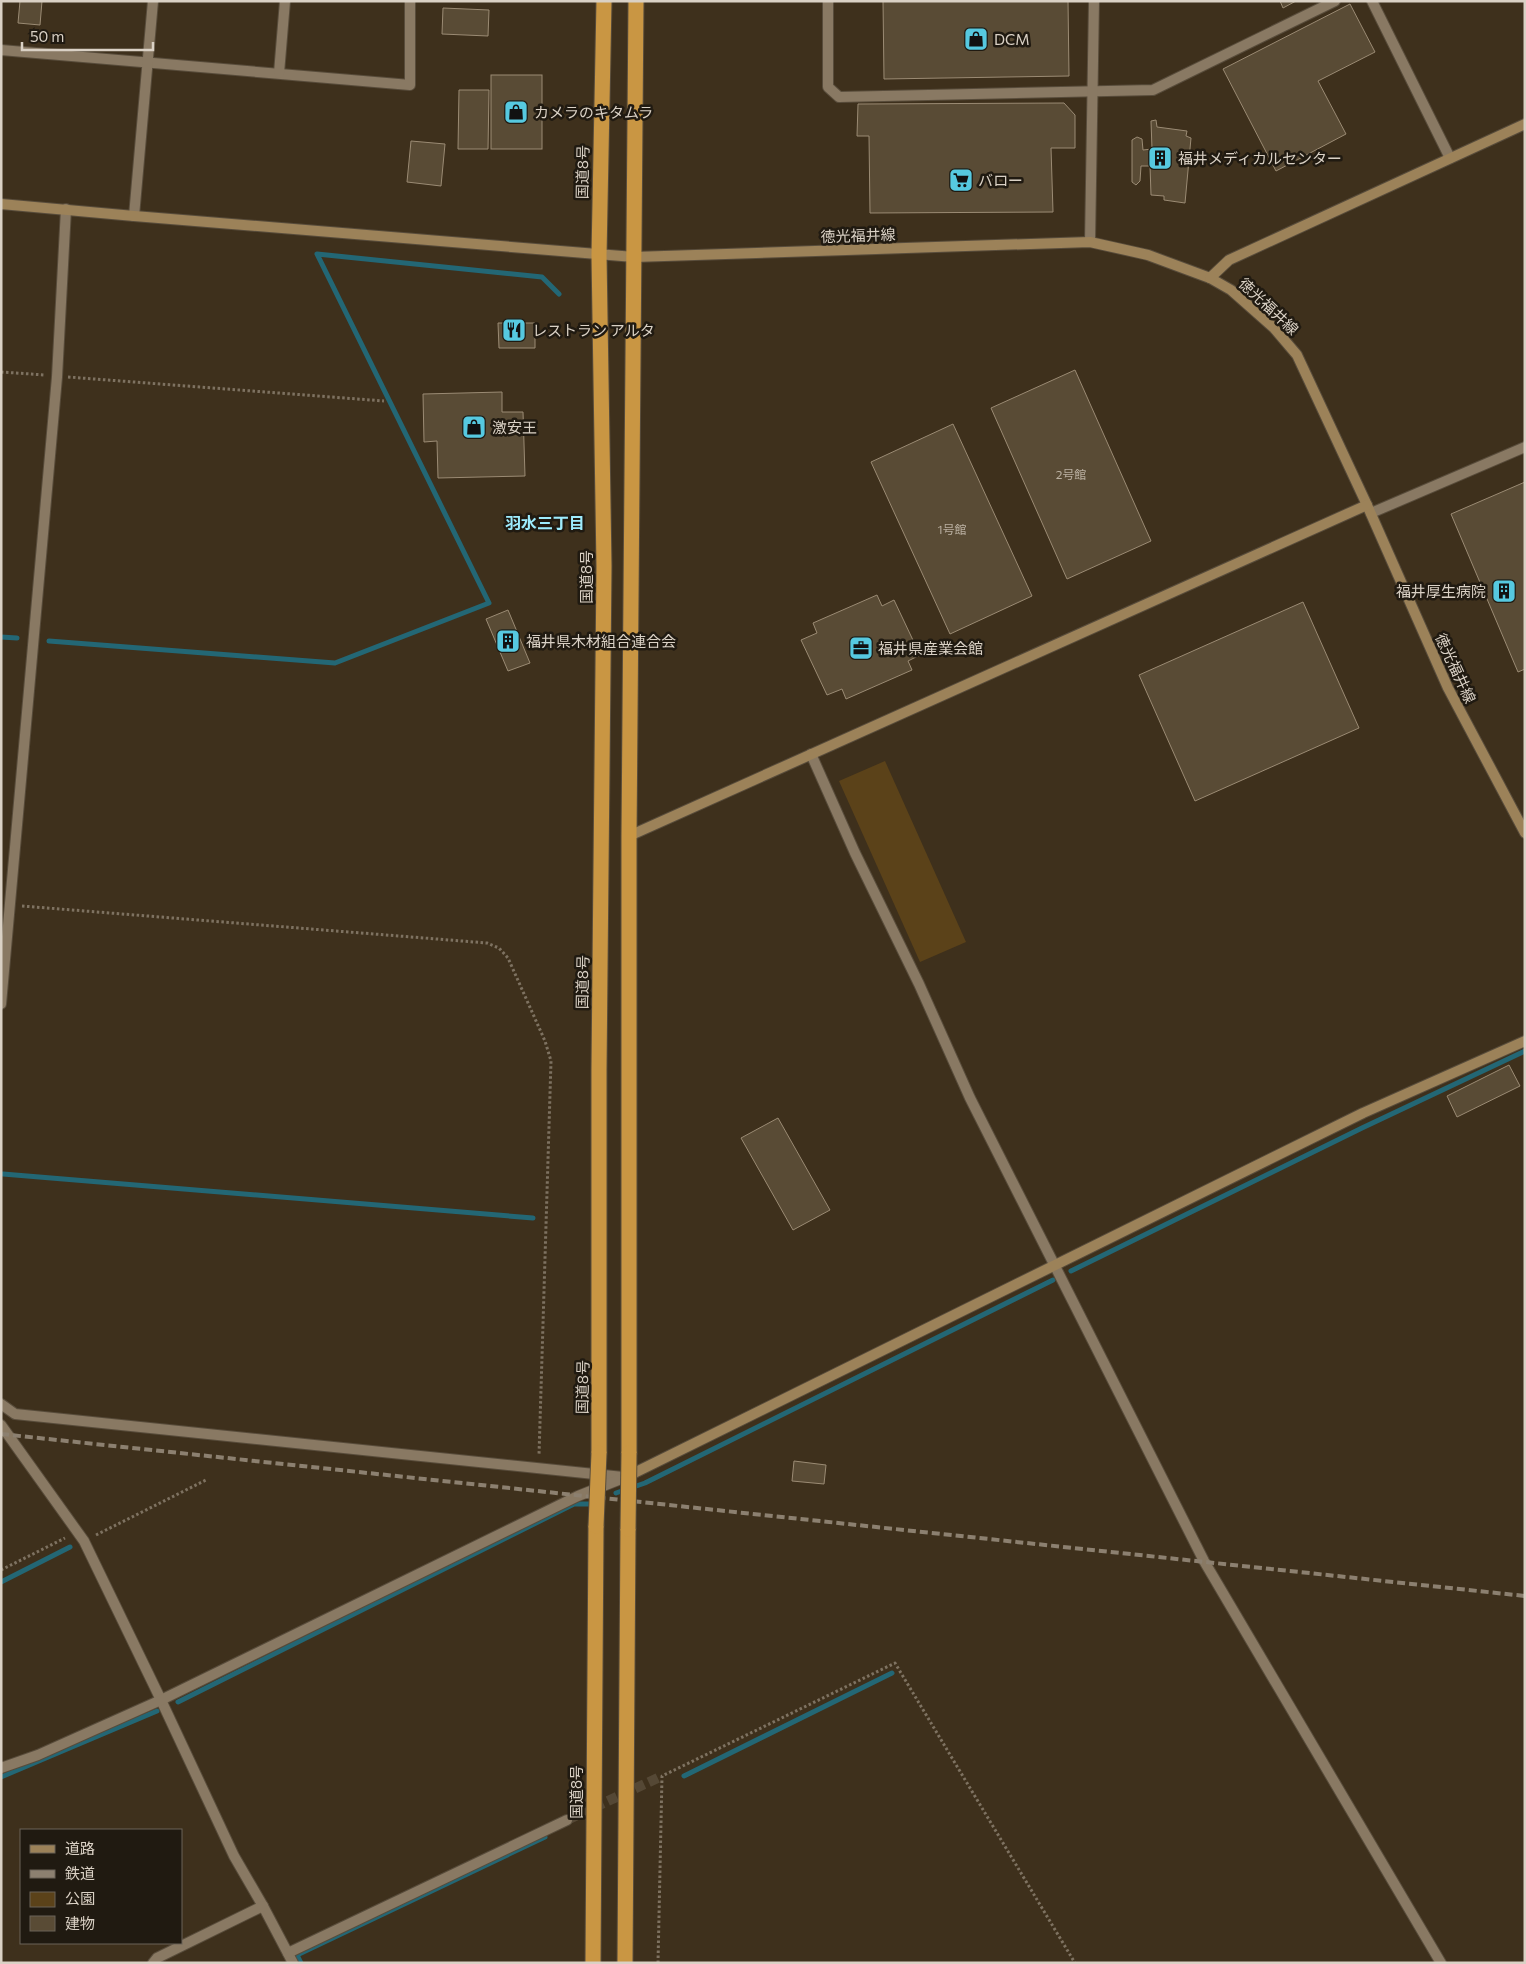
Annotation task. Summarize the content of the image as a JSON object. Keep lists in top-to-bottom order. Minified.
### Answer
{"streets":{"highway":["国道8号"],"street":["徳光福井線"]},"crossings":[["国道8号","徳光福井線"]],"districts":["羽水三丁目"],"places":{"shop":["DCM","カメラのキタムラ","激安王"],"building":["福井メディカルセンター","福井厚生病院","福井県木材組合連合会"],"supermarket":["バロー"],"restaurant":["レストラン アルタ"],"office":["福井県産業会館"]},"house_numbers":["2号館","1号館"],"legend":["道路","鉄道","公園","建物"],"scale_bar":"50 m"}
